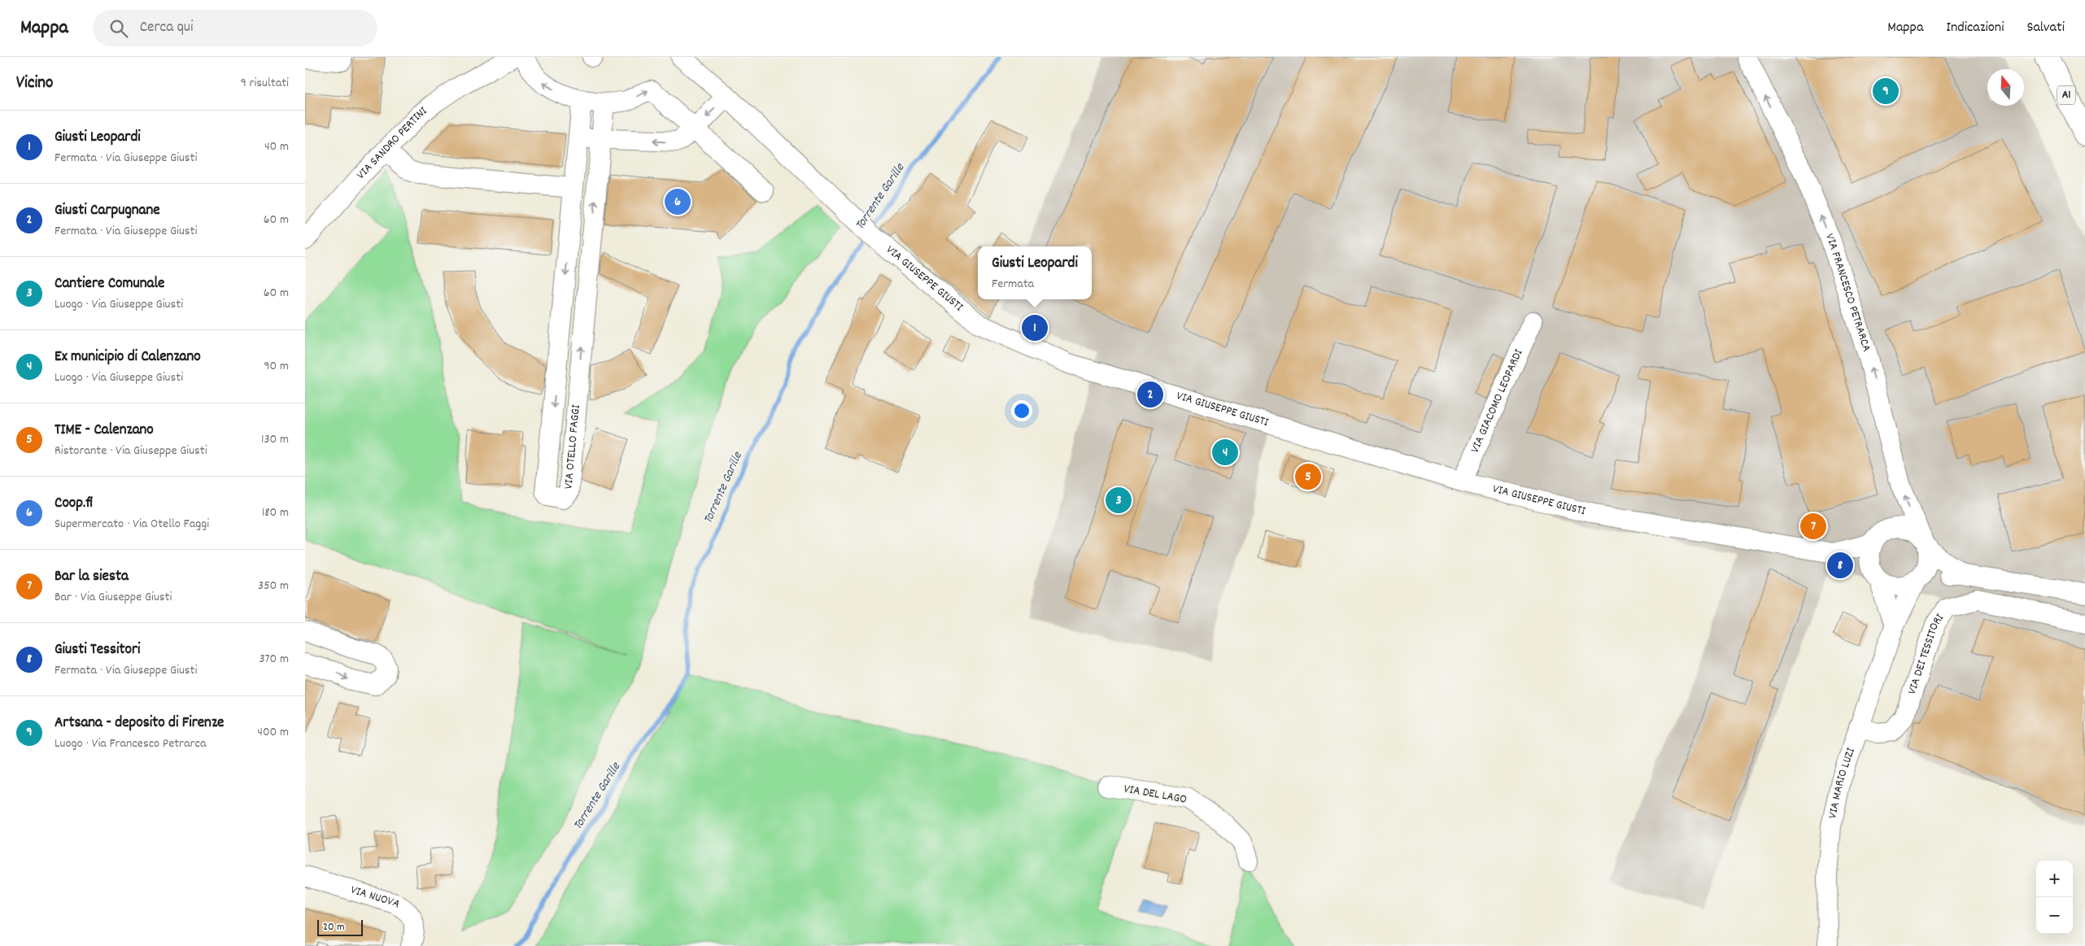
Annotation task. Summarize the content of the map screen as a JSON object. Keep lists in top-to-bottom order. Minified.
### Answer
{"streets":{"highway":["A1"],"street":["VIA SANDRO PERTINI","VIA GIUSEPPE GIUSTI","VIA FRANCESCO PETRARCA","VIA GIACOMO LEOPARDI","VIA OTELLO FAGGI","VIA DEI TESSITORI","VIA MARIO LUZI","VIA DEL LAGO","VIA NUOVA"]},"crossings":[["VIA GIUSEPPE GIUSTI","VIA FRANCESCO PETRARCA"],["VIA GIUSEPPE GIUSTI","VIA GIACOMO LEOPARDI"],["VIA GIUSEPPE GIUSTI","VIA MARIO LUZI"],["VIA FRANCESCO PETRARCA","VIA MARIO LUZI"],["VIA DEI TESSITORI","VIA MARIO LUZI"]],"one_way":["VIA FRANCESCO PETRARCA"],"water":["Torrente Garille"],"scale_bar":"20 m","north":"top","page":{"header":"Mappa","search":"Cerca qui","nav":["Mappa","Indicazioni","Salvati"],"heading":["Vicino","9 risultati"],"pins":["9","6","1","2","4","5","3","7","8"],"list":[{"mark":"1","name":"Giusti Leopardi","note":"Fermata · Via Giuseppe Giusti","value":"40 m"},{"mark":"2","name":"Giusti Carpugnane","note":"Fermata · Via Giuseppe Giusti","value":"60 m"},{"mark":"3","name":"Cantiere Comunale","note":"Luogo · Via Giuseppe Giusti","value":"60 m"},{"mark":"4","name":"Ex municipio di Calenzano","note":"Luogo · Via Giuseppe Giusti","value":"90 m"},{"mark":"5","name":"TIME - Calenzano","note":"Ristorante · Via Giuseppe Giusti","value":"130 m"},{"mark":"6","name":"Coop.fi","note":"Supermercato · Via Otello Faggi","value":"180 m"},{"mark":"7","name":"Bar la siesta","note":"Bar · Via Giuseppe Giusti","value":"350 m"},{"mark":"8","name":"Giusti Tessitori","note":"Fermata · Via Giuseppe Giusti","value":"370 m"},{"mark":"9","name":"Artsana - deposito di Firenze","note":"Luogo · Via Francesco Petrarca","value":"400 m"}],"popup":["Giusti Leopardi","Fermata"],"map_buttons":["+","−"],"scale":"20 m"}}
